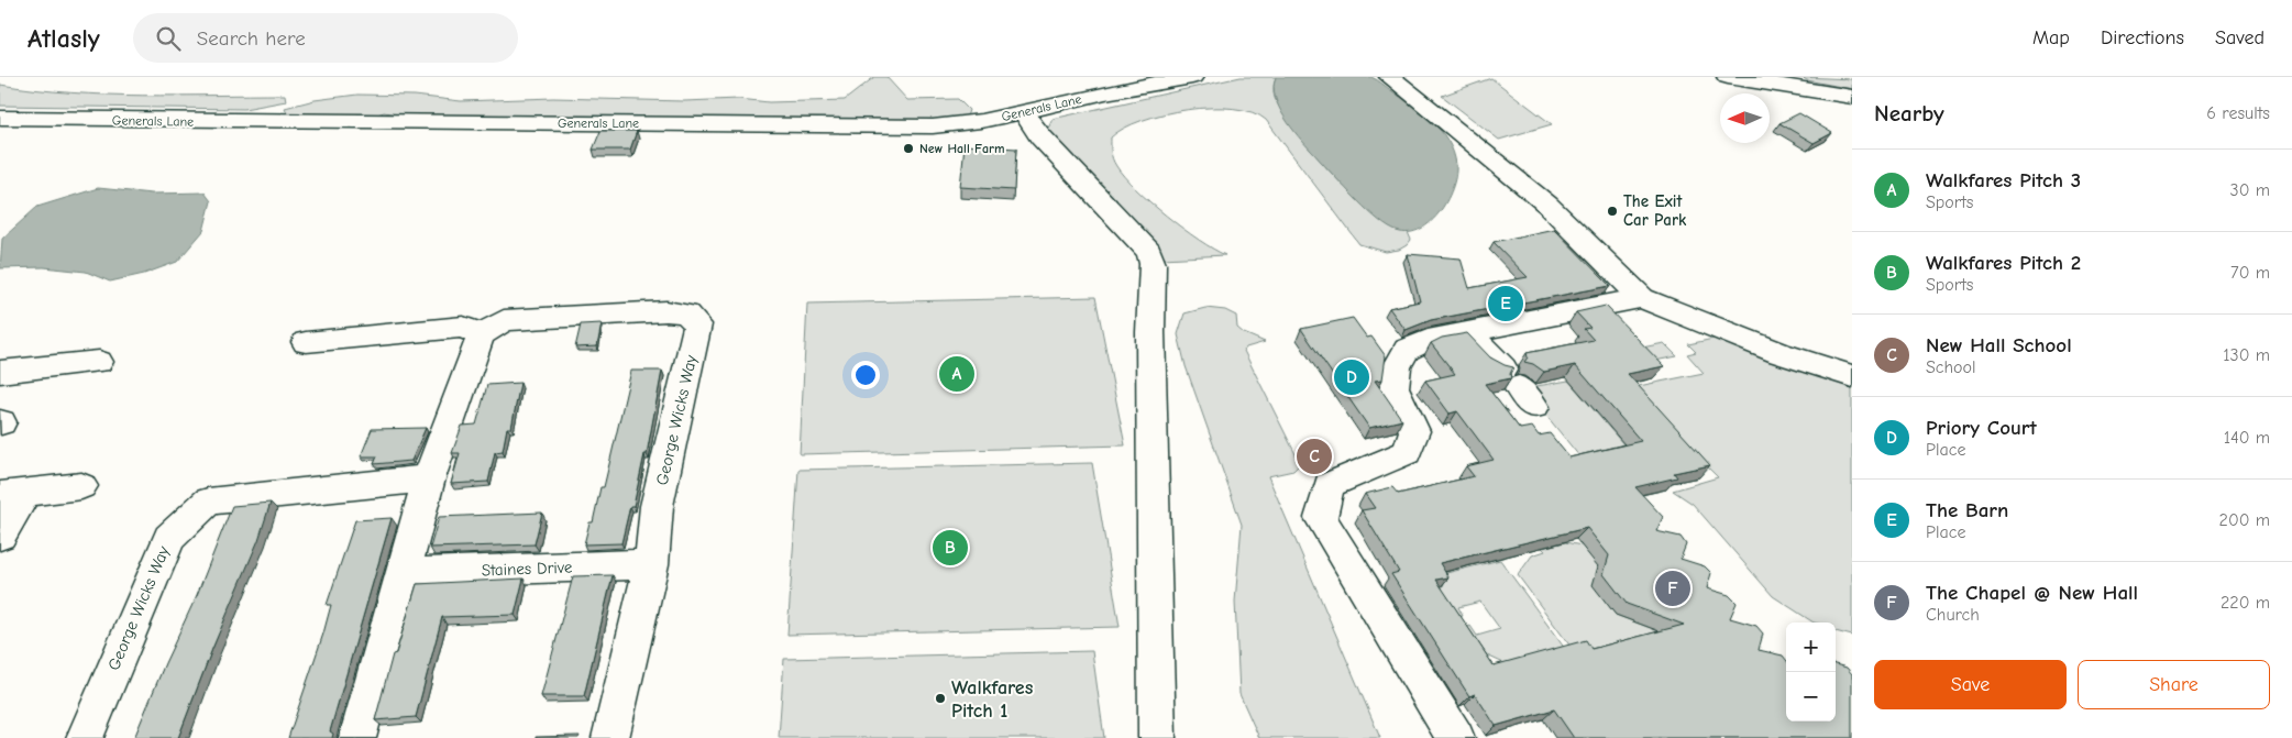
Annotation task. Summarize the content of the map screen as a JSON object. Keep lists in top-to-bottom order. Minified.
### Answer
{"streets":{"street":["Generals Lane","George Wicks Way","Staines Drive"]},"crossings":[["George Wicks Way","Staines Drive"]],"places":["New Hall Farm","The Exit Car Park","Walkfares Pitch 1"],"north":"left","page":{"header":"Atlasly","search":"Search here","nav":["Map","Directions","Saved"],"heading":["Nearby","6 results"],"list":[{"mark":"A","name":"Walkfares Pitch 3","note":"Sports","value":"30 m"},{"mark":"B","name":"Walkfares Pitch 2","note":"Sports","value":"70 m"},{"mark":"C","name":"New Hall School","note":"School","value":"130 m"},{"mark":"D","name":"Priory Court","note":"Place","value":"140 m"},{"mark":"E","name":"The Barn","note":"Place","value":"200 m"},{"mark":"F","name":"The Chapel @ New Hall","note":"Church","value":"220 m"}],"pins":["E","A","D","C","B","F"],"map_buttons":["+","−"],"buttons":["Save","Share"]}}
